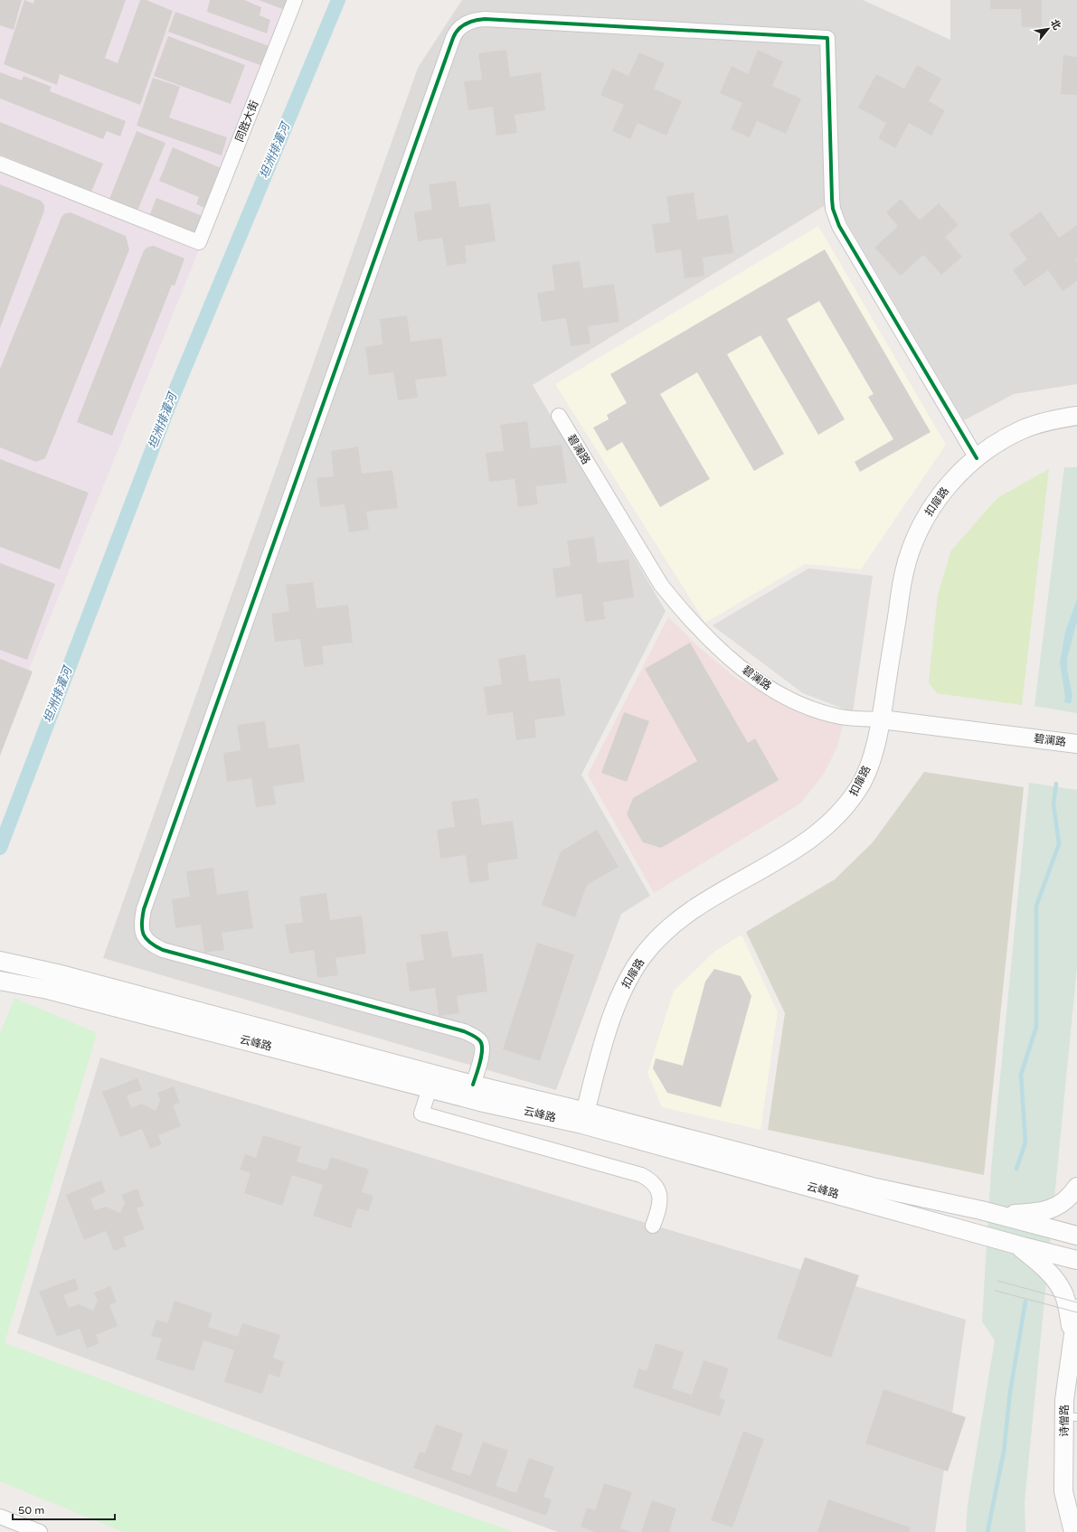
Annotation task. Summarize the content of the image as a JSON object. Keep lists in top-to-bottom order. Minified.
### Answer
{"streets":{"street":["同胜大街","碧澜路","扣扉路","云峰路","诗僧路"]},"crossings":[["碧澜路","扣扉路"],["扣扉路","云峰路"]],"water":["坦洲排灌河"],"scale_bar":"50 m","north":"top right"}
